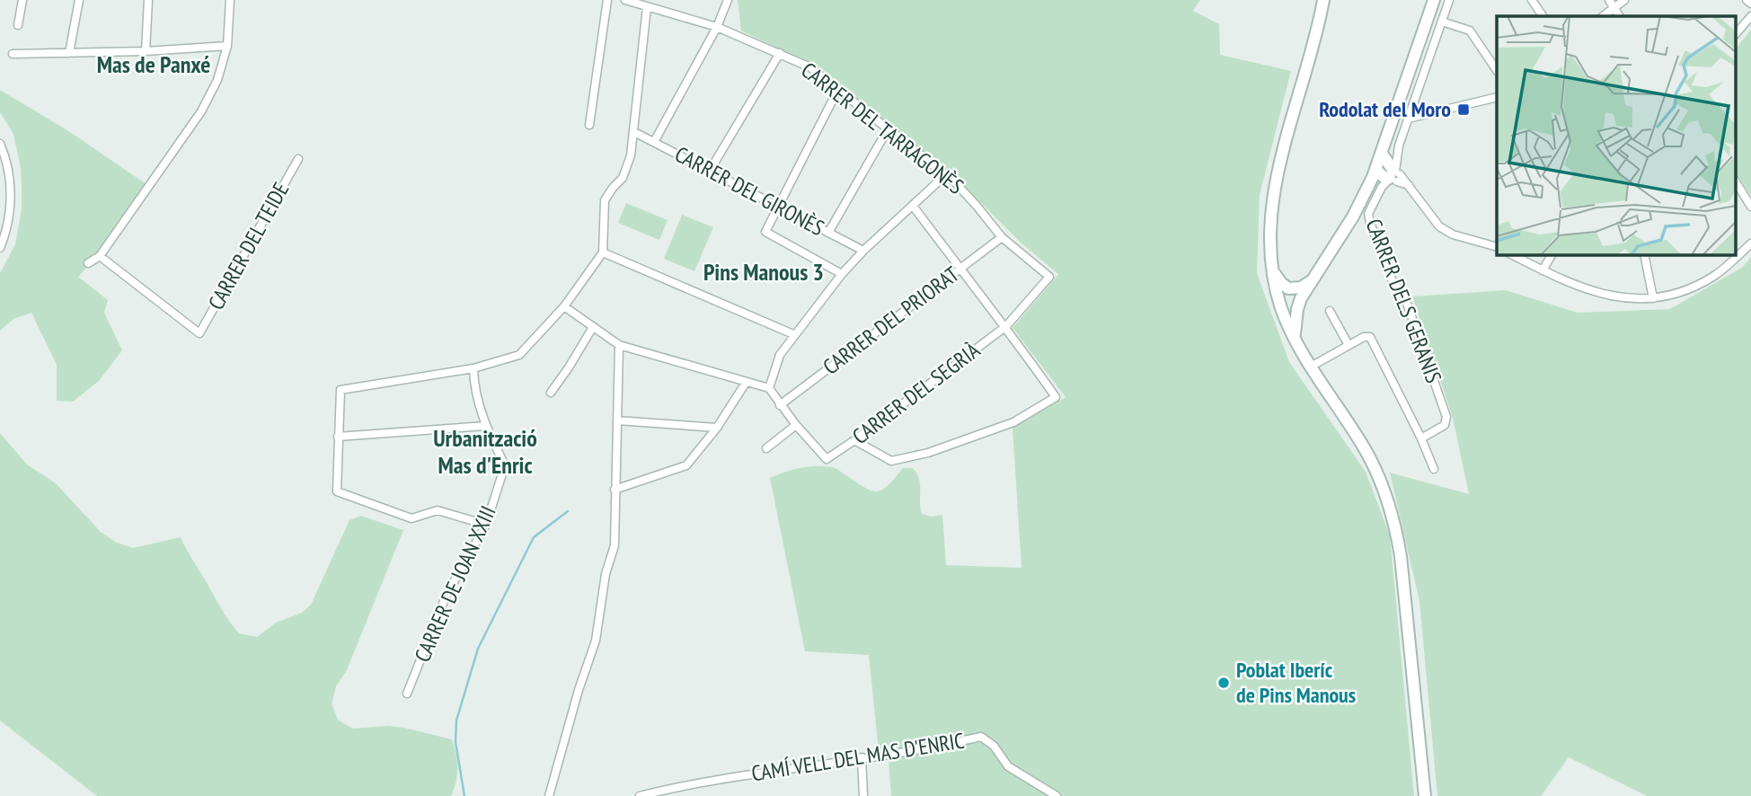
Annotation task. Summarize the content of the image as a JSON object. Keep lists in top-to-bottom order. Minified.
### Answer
{"streets":{"street":["CARRER DEL TARRAGONÈS","CARRER DEL GIRONÈS","CARRER DEL TEIDE","CARRER DELS GERANIS","CARRER DEL PRIORAT","CARRER DEL SEGRIÀ","CARRER DE JOAN XXIII","CAMÍ VELL DEL MAS D'ENRIC"]},"crossings":[["CARRER DEL TARRAGONÈS","CARRER DEL PRIORAT"],["CARRER DEL TARRAGONÈS","CARRER DEL SEGRIÀ"]],"districts":["Mas de Panxé","Pins Manous 3","Urbanització Mas d'Enric"],"places":{"transit":["Rodolat del Moro"],"other":["Poblat Iberíc de Pins Manous"]}}
